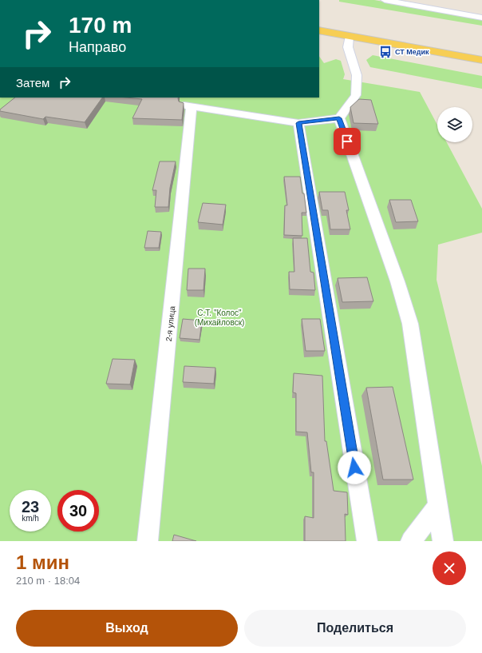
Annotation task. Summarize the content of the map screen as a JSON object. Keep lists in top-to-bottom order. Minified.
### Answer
{"streets":{"street":["2-я улица"]},"parks":["С.Т. \"Колос\" (Михайловск)"],"places":{"bus stop":["СТ Медик"]},"page":{"turn":["170 m","Направо"],"then":"Затем","speed":"23 km/h","limit":"30","heading":["1 мин","210 m · 18:04"],"buttons":["Выход","Поделиться"]}}
